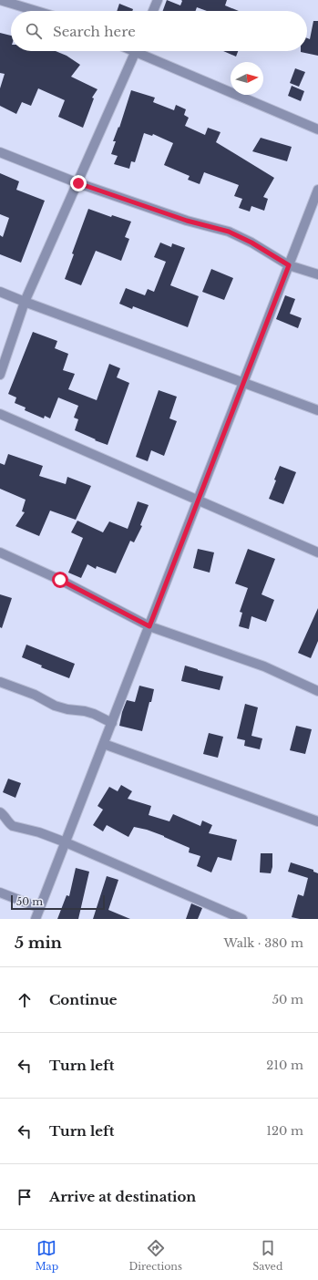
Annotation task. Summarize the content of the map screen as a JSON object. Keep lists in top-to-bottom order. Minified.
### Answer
{"scale_bar":"50 m","north":"right","page":{"search":"Search here","scale":"50 m","heading":["5 min","Walk · 380 m"],"list":[["Continue","50 m"],["Turn left","210 m"],["Turn left","120 m"],"Arrive at destination"],"nav":["Map","Directions","Saved"]}}
